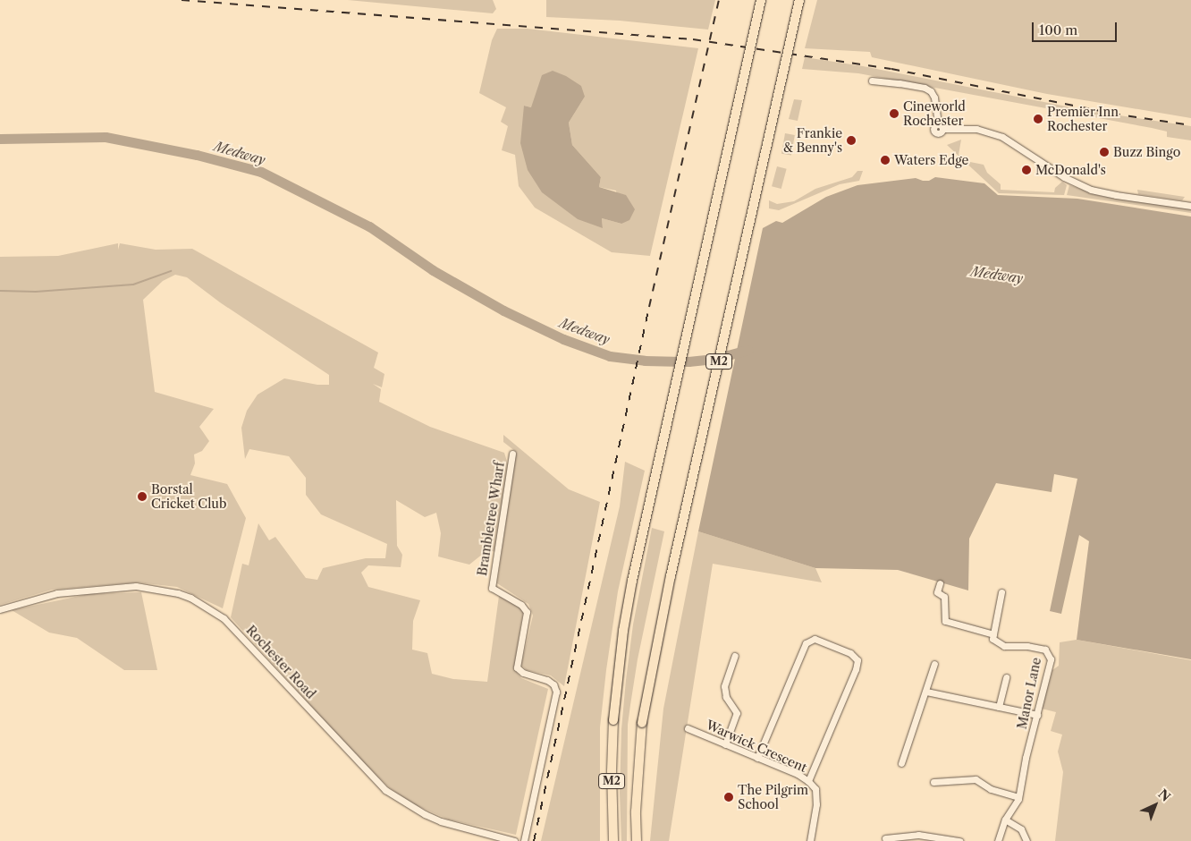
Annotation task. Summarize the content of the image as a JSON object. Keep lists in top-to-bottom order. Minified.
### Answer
{"streets":{"highway":["M2"],"street":["Brambletree Wharf","Rochester Road","Manor Lane","Warwick Crescent"]},"water":["Medway"],"places":["Cineworld Rochester","Premier Inn Rochester","Frankie & Benny's","Buzz Bingo","Waters Edge","McDonald's","Borstal Cricket Club","The Pilgrim School"],"scale_bar":"100 m","north":"top right"}
